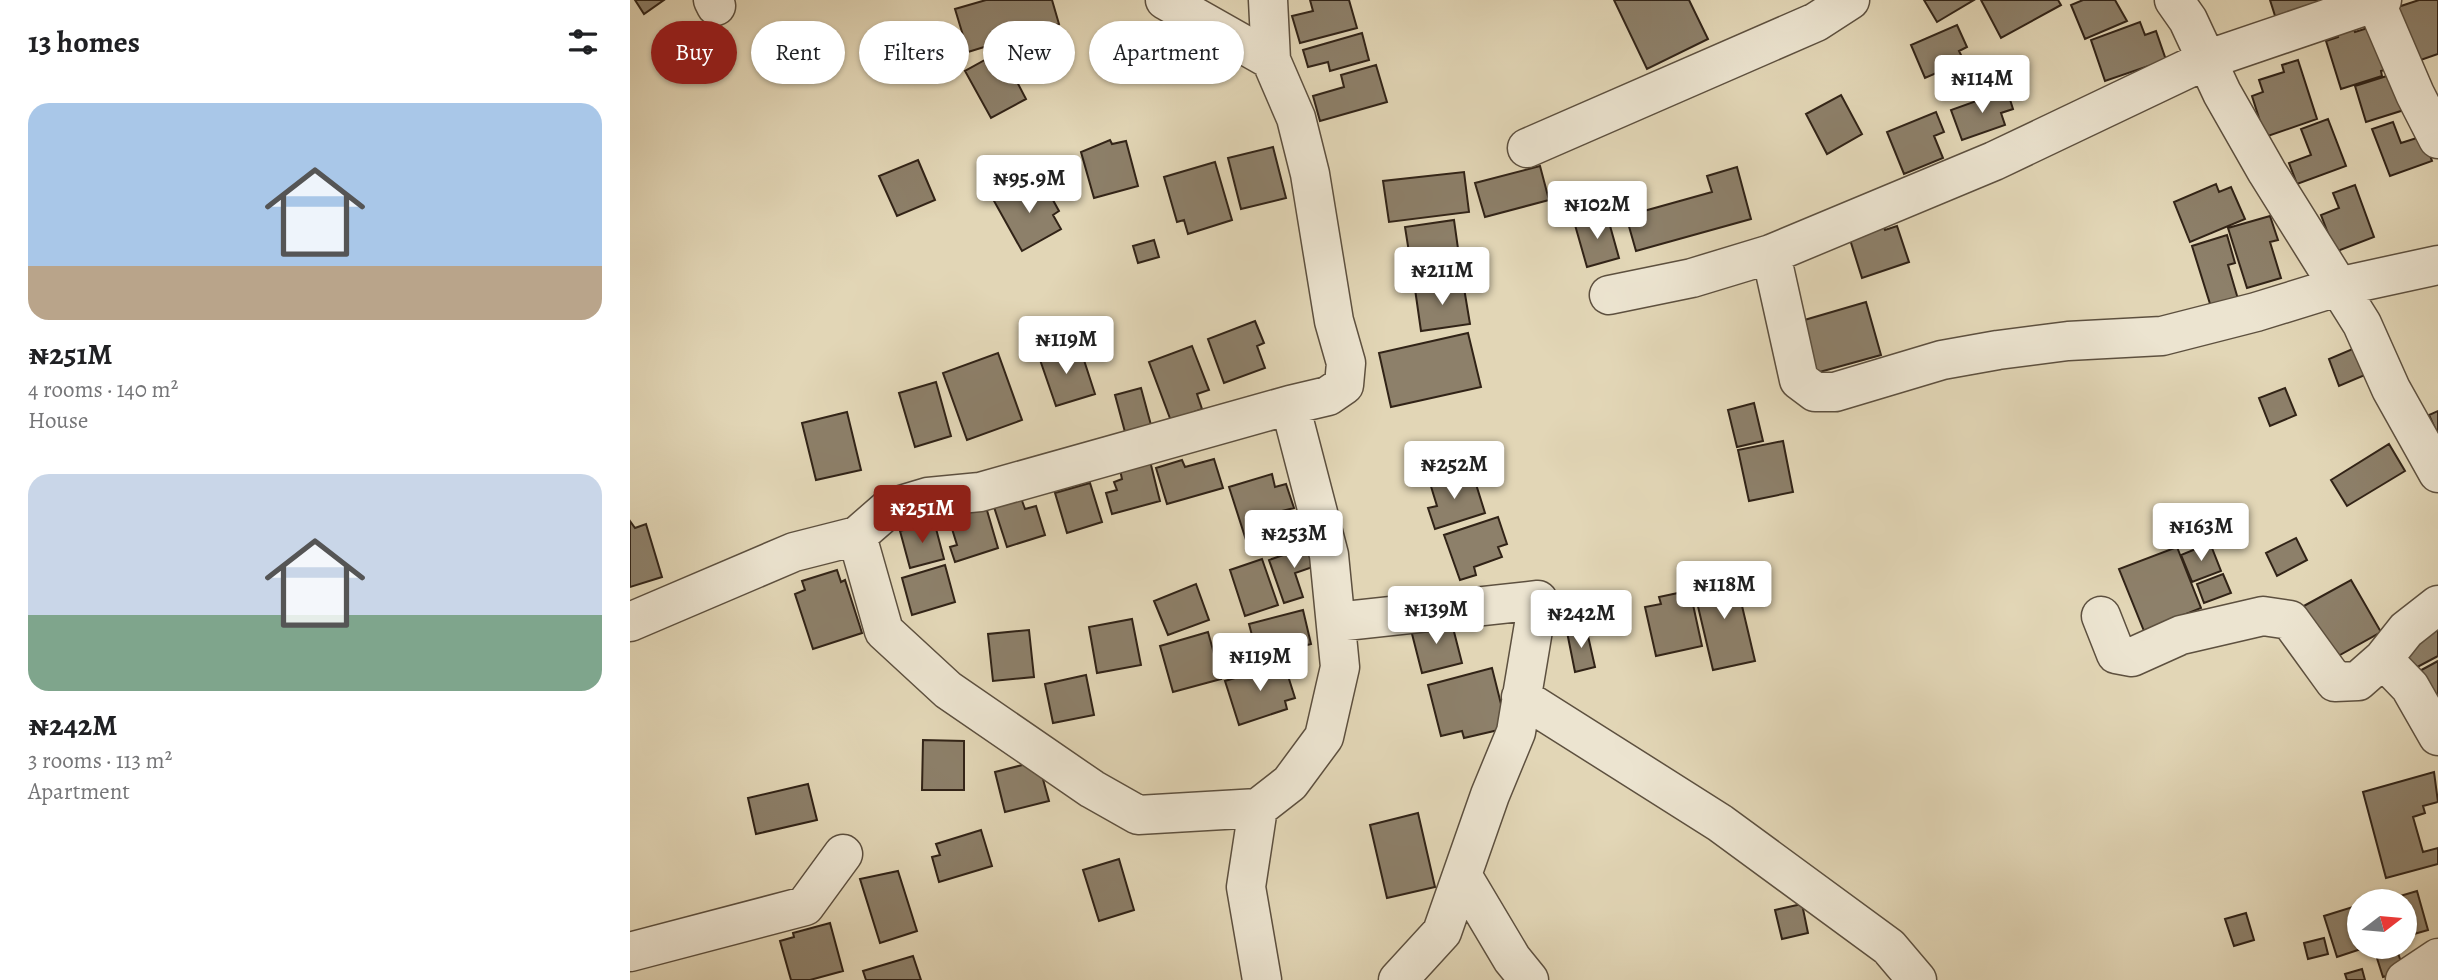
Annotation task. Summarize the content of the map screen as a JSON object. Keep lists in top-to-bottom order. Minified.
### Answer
{"north":"right","page":{"heading":"13 homes","chip":["Buy","Rent","Filters","New","Apartment"],"price":["₦114M","₦95.9M","₦102M","₦211M","₦119M","₦252M","₦251M","₦163M","₦253M","₦118M","₦139M","₦242M","₦119M"],"list":[{"name":"₦251M","note":"4 rooms · 140 m² · House"},{"name":"₦242M","note":"3 rooms · 113 m² · Apartment"}]}}
